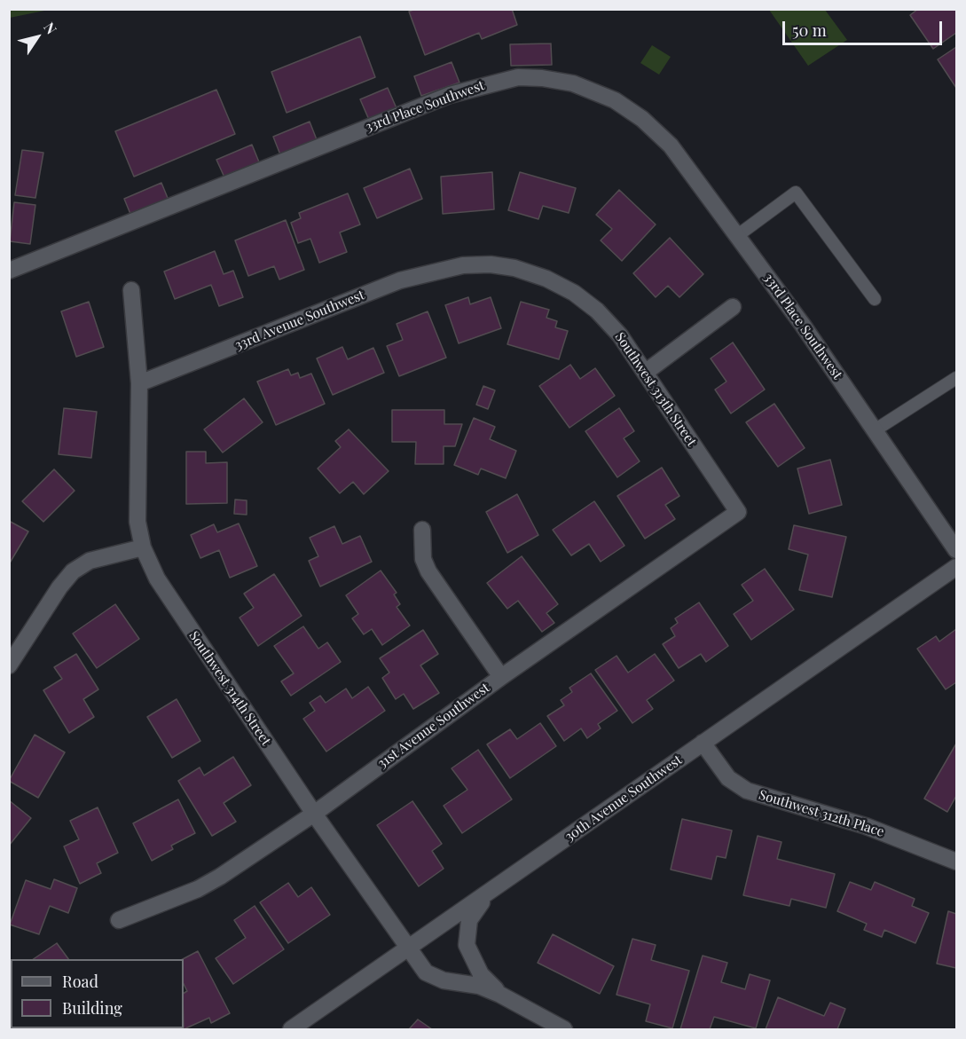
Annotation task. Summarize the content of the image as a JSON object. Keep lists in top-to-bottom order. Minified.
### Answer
{"streets":{"street":["33rd Place Southwest","33rd Avenue Southwest","Southwest 313th Street","Southwest 314th Street","31st Avenue Southwest","30th Avenue Southwest","Southwest 312th Place"]},"crossings":[["33rd Avenue Southwest","Southwest 313th Street"],["33rd Avenue Southwest","Southwest 314th Street"],["Southwest 313th Street","31st Avenue Southwest"],["Southwest 314th Street","31st Avenue Southwest"],["Southwest 314th Street","30th Avenue Southwest"],["30th Avenue Southwest","Southwest 312th Place"]],"legend":["Road","Building"],"scale_bar":"50 m","north":"top right"}
